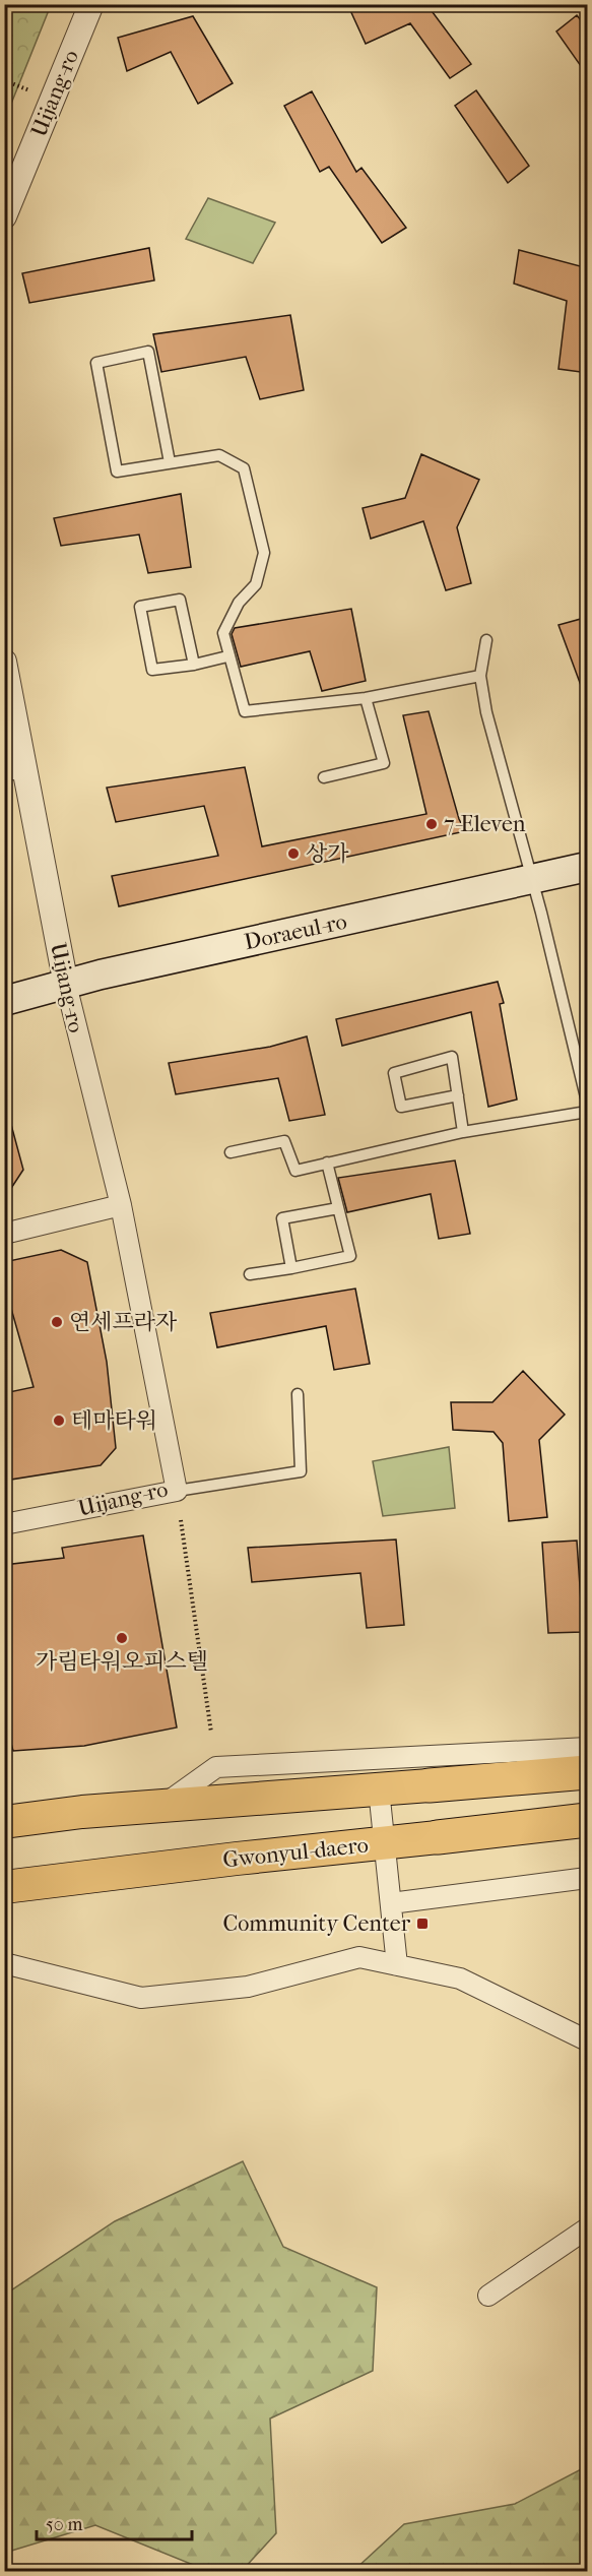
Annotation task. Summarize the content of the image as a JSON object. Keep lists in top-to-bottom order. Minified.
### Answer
{"streets":{"highway":["Gwonyul-daero"],"main road":["Doraeul-ro"],"street":["Uijang-ro"]},"crossings":[["Uijang-ro","Doraeul-ro"]],"places":{"other":["7-Eleven","상가","연세프라자","테마타워","가림타워오피스텔"],"transit":["Community Center"]},"scale_bar":"50 m"}
